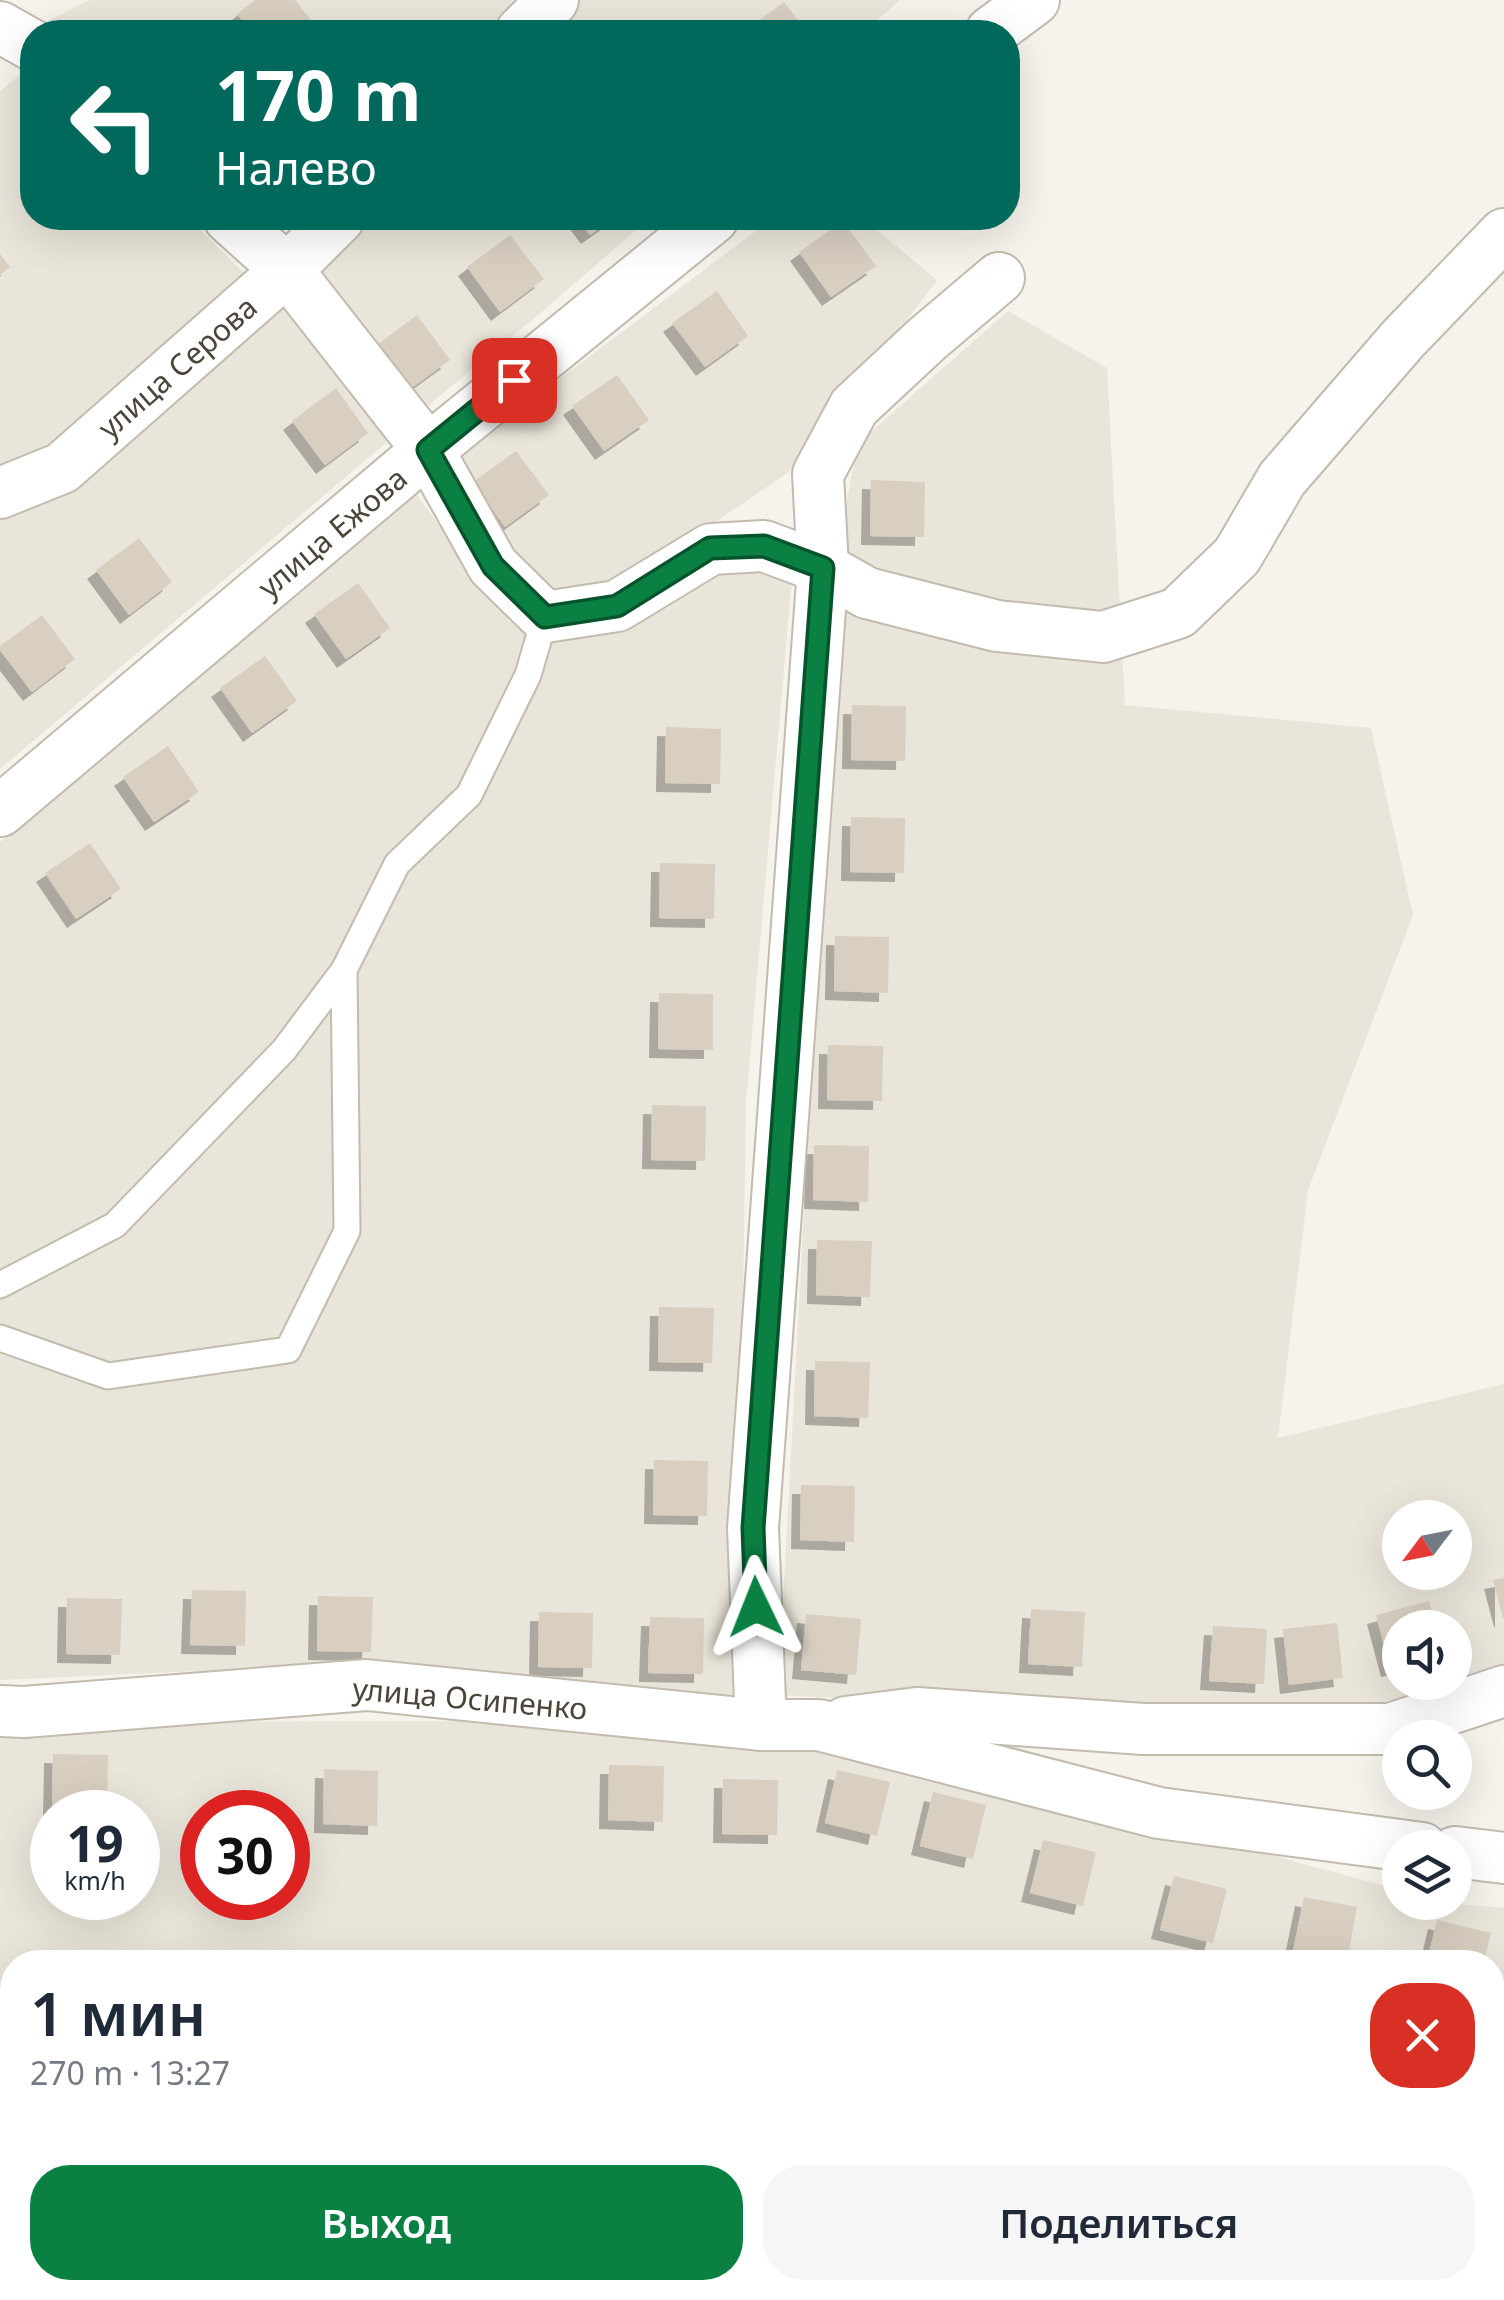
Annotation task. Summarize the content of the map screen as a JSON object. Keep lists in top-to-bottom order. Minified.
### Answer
{"streets":{"street":["улица Серова","улица Ежова","улица Осипенко"]},"north":"bottom left","page":{"turn":["170 m","Налево"],"speed":"19 km/h","limit":"30","heading":["1 мин","270 m · 13:27"],"buttons":["Выход","Поделиться"]}}
